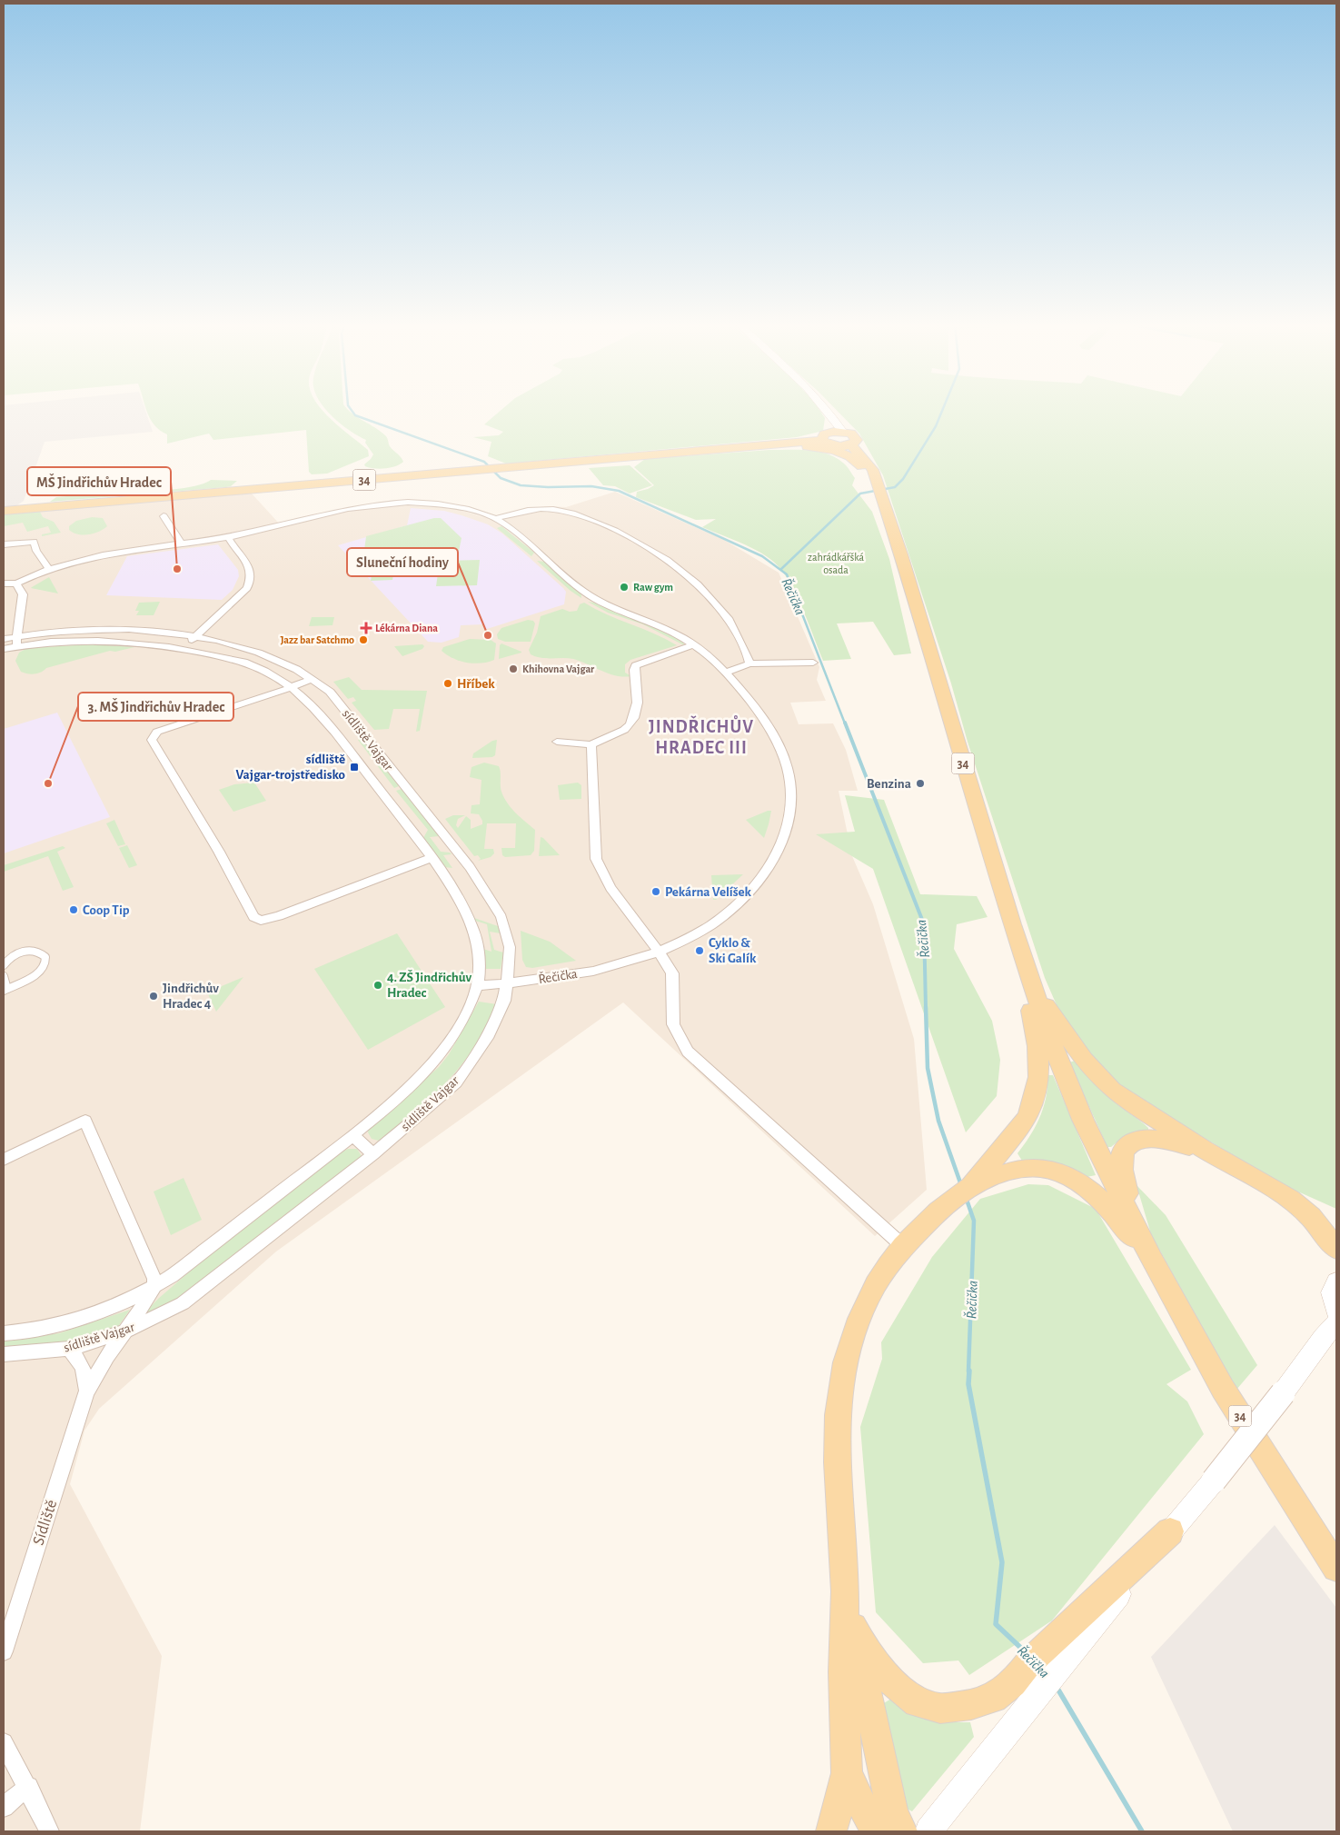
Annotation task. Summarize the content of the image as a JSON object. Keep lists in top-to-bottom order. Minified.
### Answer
{"streets":{"main road":["34"],"street":["sídliště Vajgar","Řečička","Sídliště"]},"crossings":[["sídliště Vajgar","Řečička"]],"districts":["JINDŘICHŮV HRADEC III"],"water":["Řečička"],"parks":["zahrádkářšká osada"],"places":{"other":["MŠ Jindřichův Hradec","Raw gym","Sluneční hodiny","Jazz bar Satchmo","Khihovna Vajgar","Hříbek","3. MŠ Jindřichův Hradec","Benzina","Pekárna Velíšek","Coop Tip","Cyklo & Ski Galík","4. ZŠ Jindřichův Hradec","Jindřichův Hradec 4"],"health":["Lékárna Diana"],"transit":["sídliště Vajgar-trojstředisko"]}}
